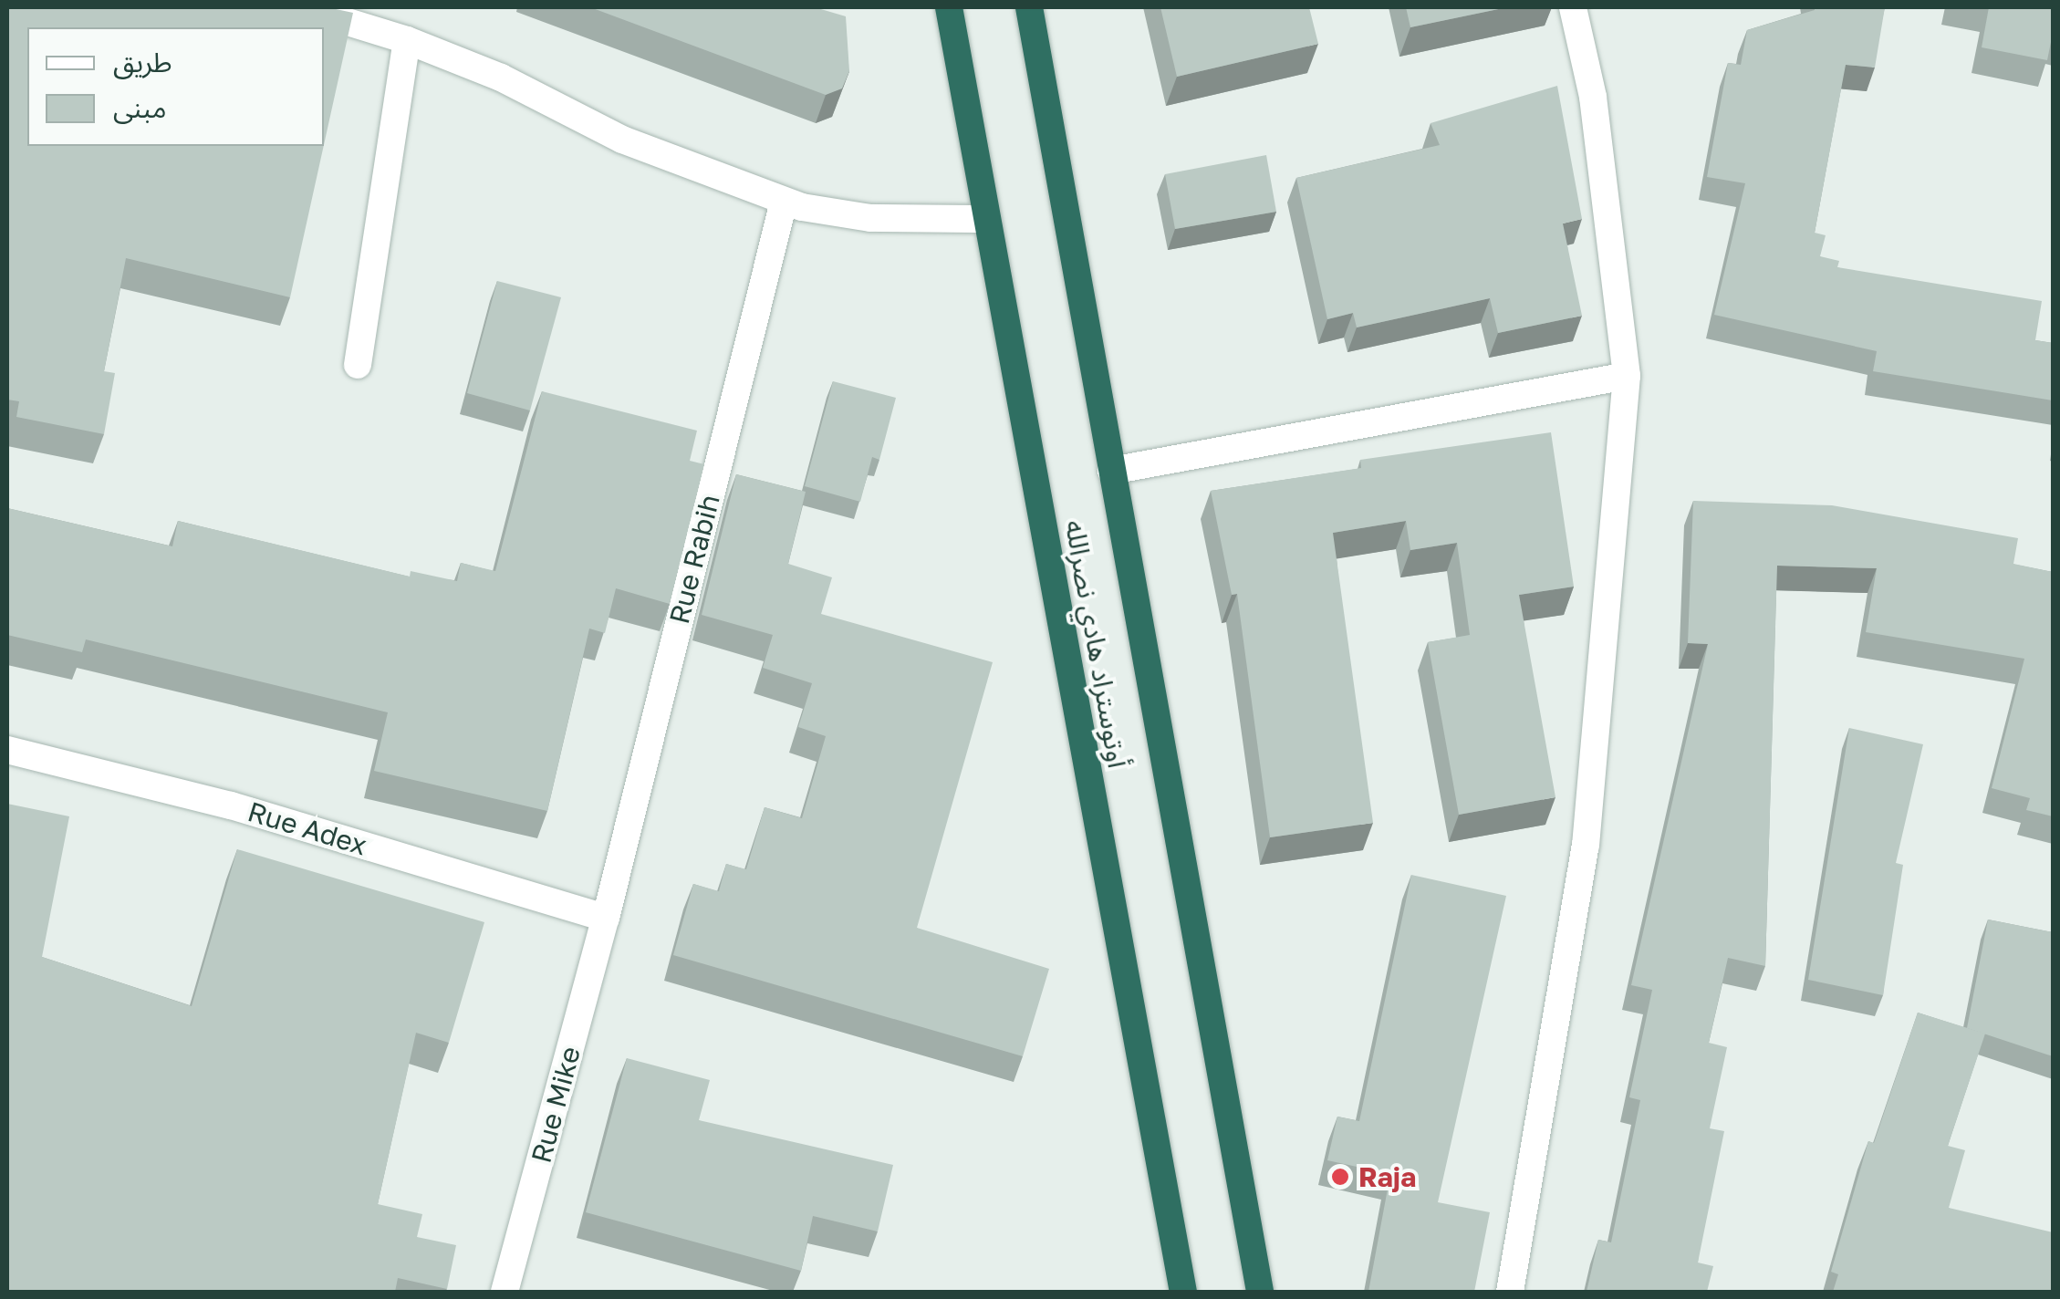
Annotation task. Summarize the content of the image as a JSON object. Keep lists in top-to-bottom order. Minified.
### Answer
{"streets":{"highway":["أوتوستراد هادي نصرالله"],"street":["Rue Rabih","Rue Adex","Rue Mike"]},"crossings":[["Rue Rabih","Rue Adex"],["Rue Rabih","Rue Mike"],["Rue Adex","Rue Mike"]],"places":["Raja"],"legend":["طريق","مبنى"]}
